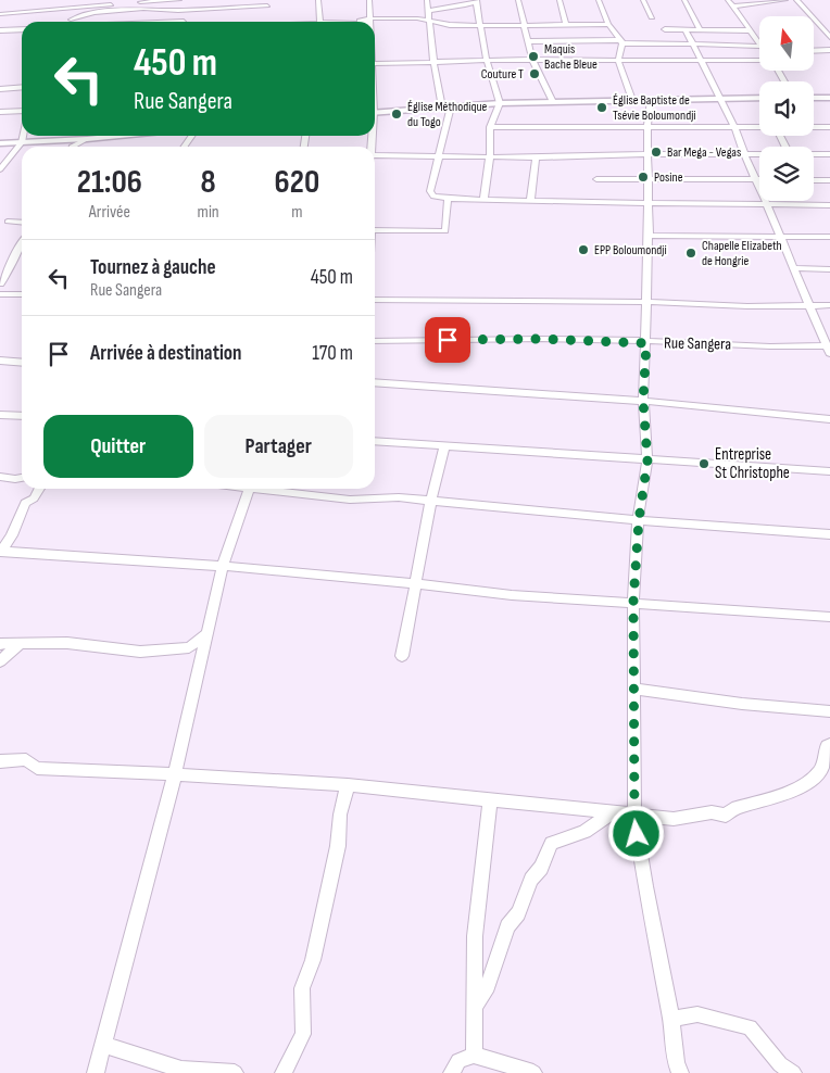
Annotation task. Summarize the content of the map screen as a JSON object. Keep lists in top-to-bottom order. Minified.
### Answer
{"streets":{"street":["Rue Sangera"]},"places":["Maquis Bache Bleue","Couture T","Église Baptiste de Tsévie Boloumondji","Église Méthodique du Togo","Bar Mega - Vegas","Posine","EPP Boloumondji","Chapelle Elizabeth de Hongrie","Entreprise St Christophe"],"north":"top","page":{"turn":["450 m","Rue Sangera"],"eta":["21:06","Arrivée","8","min","620","m"],"list":[{"name":"Tournez à gauche","note":"Rue Sangera","value":"450 m"},{"name":"Arrivée à destination","value":"170 m"}],"buttons":["Quitter","Partager"]}}
